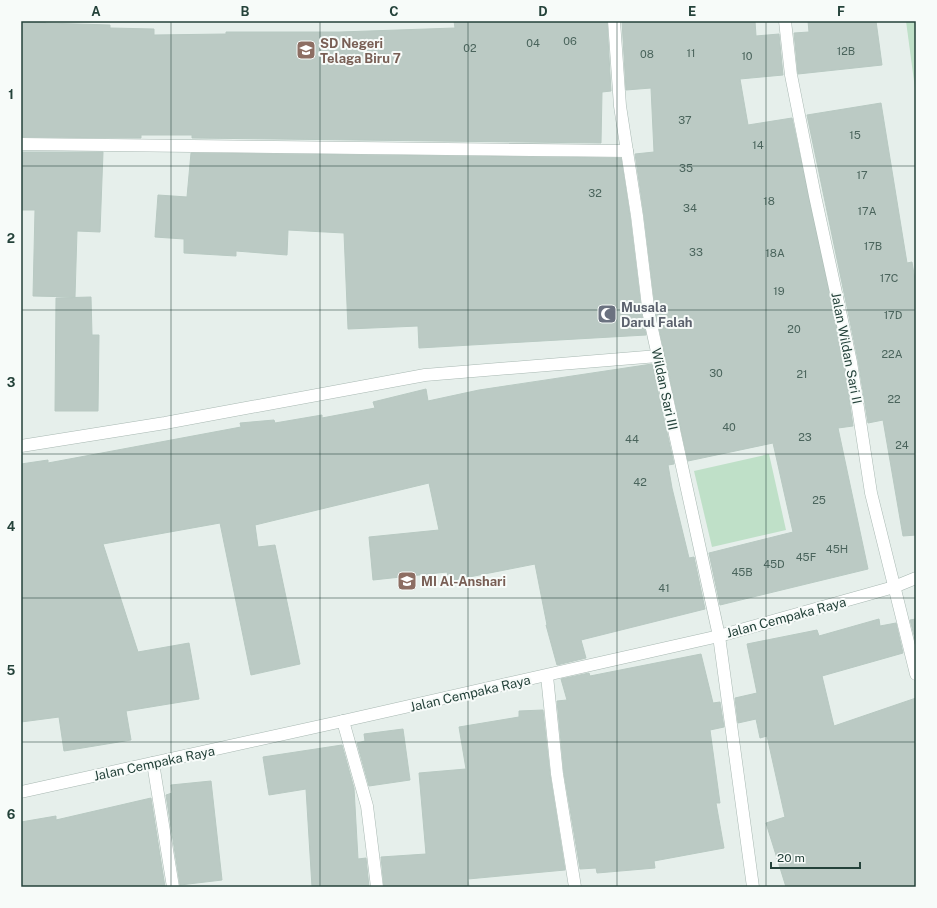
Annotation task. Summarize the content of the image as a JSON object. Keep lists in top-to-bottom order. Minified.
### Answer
{"streets":{"street":["Jalan Wildan Sari II","Wildan Sari III","Jalan Cempaka Raya"]},"crossings":[["Jalan Wildan Sari II","Jalan Cempaka Raya"],["Wildan Sari III","Jalan Cempaka Raya"]],"places":{"school or university":["SD Negeri Telaga Biru 7","MI Al-Anshari"],"mosque":["Musala Darul Falah"]},"house_numbers":["06","04","02","12B","11","08","10","37","15","14","35","17","32","18","34","17A","17B","33","18A","17C","19","17D","20","22A","30","21","22","40","23","44","24","42","25","45H","45F","45D","45B","41"],"scale_bar":"20 m","grid":{"columns":["A","B","C","D","E","F"],"rows":["1","2","3","4","5","6"]}}
